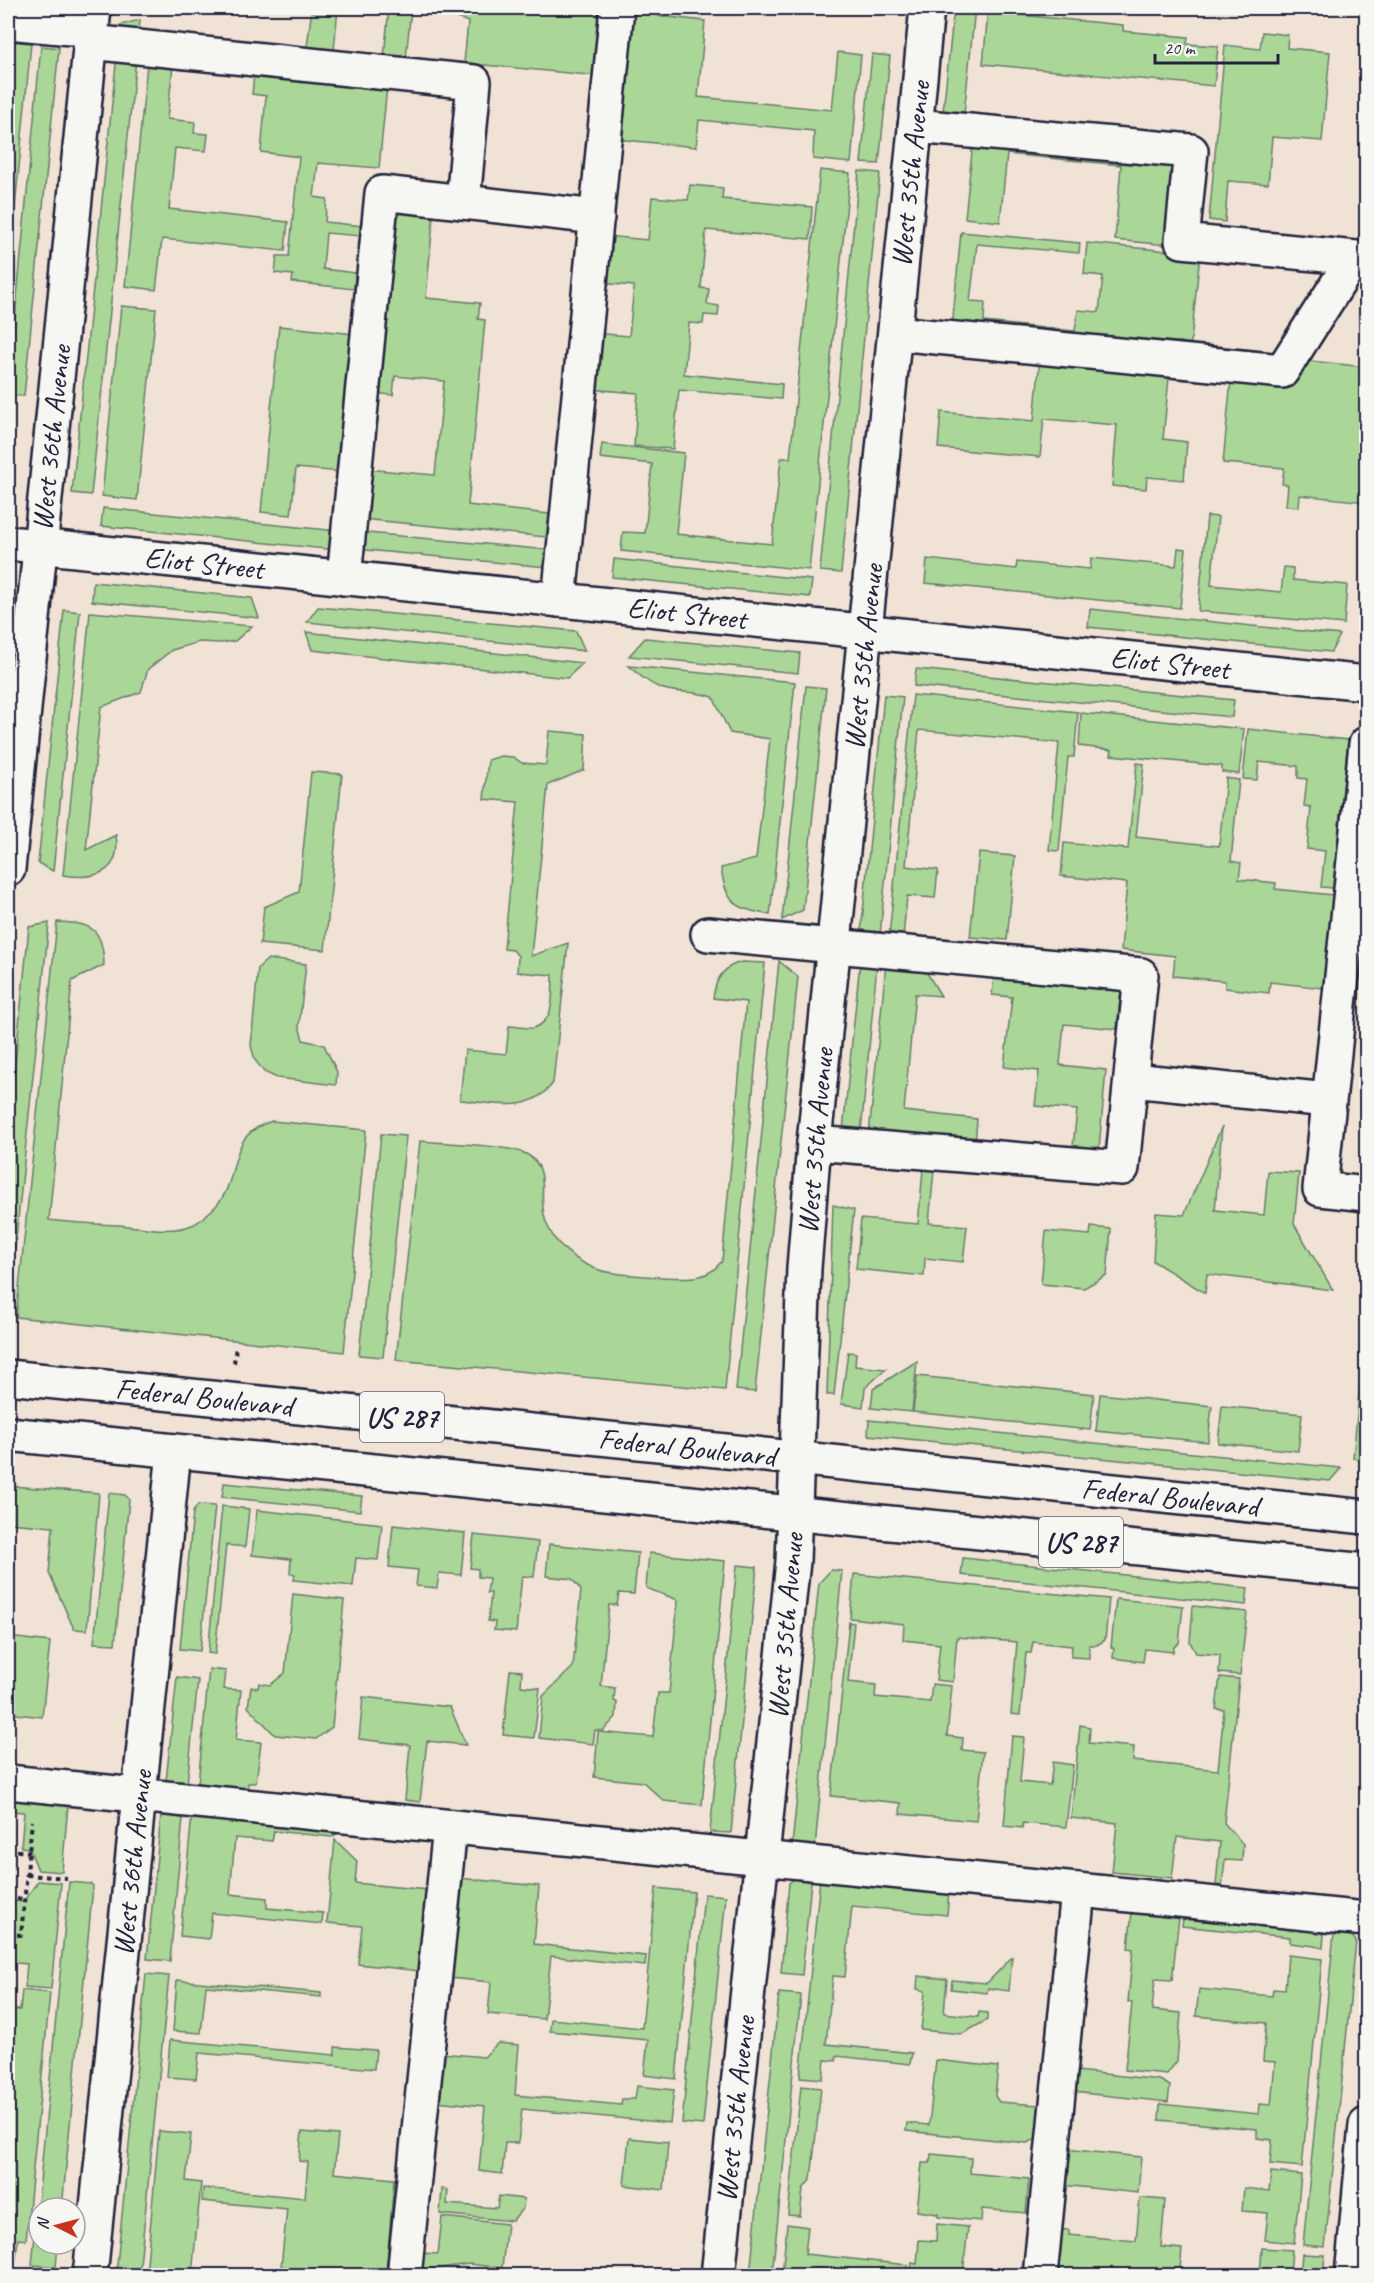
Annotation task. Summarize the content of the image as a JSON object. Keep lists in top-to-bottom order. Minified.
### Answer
{"streets":{"street":["West 35th Avenue","West 36th Avenue","Eliot Street","Federal Boulevard","US 287"]},"crossings":[["West 35th Avenue","Eliot Street"],["West 35th Avenue","Federal Boulevard"],["West 36th Avenue","Eliot Street"],["West 36th Avenue","Federal Boulevard"]],"scale_bar":"20 m","north":"left"}
